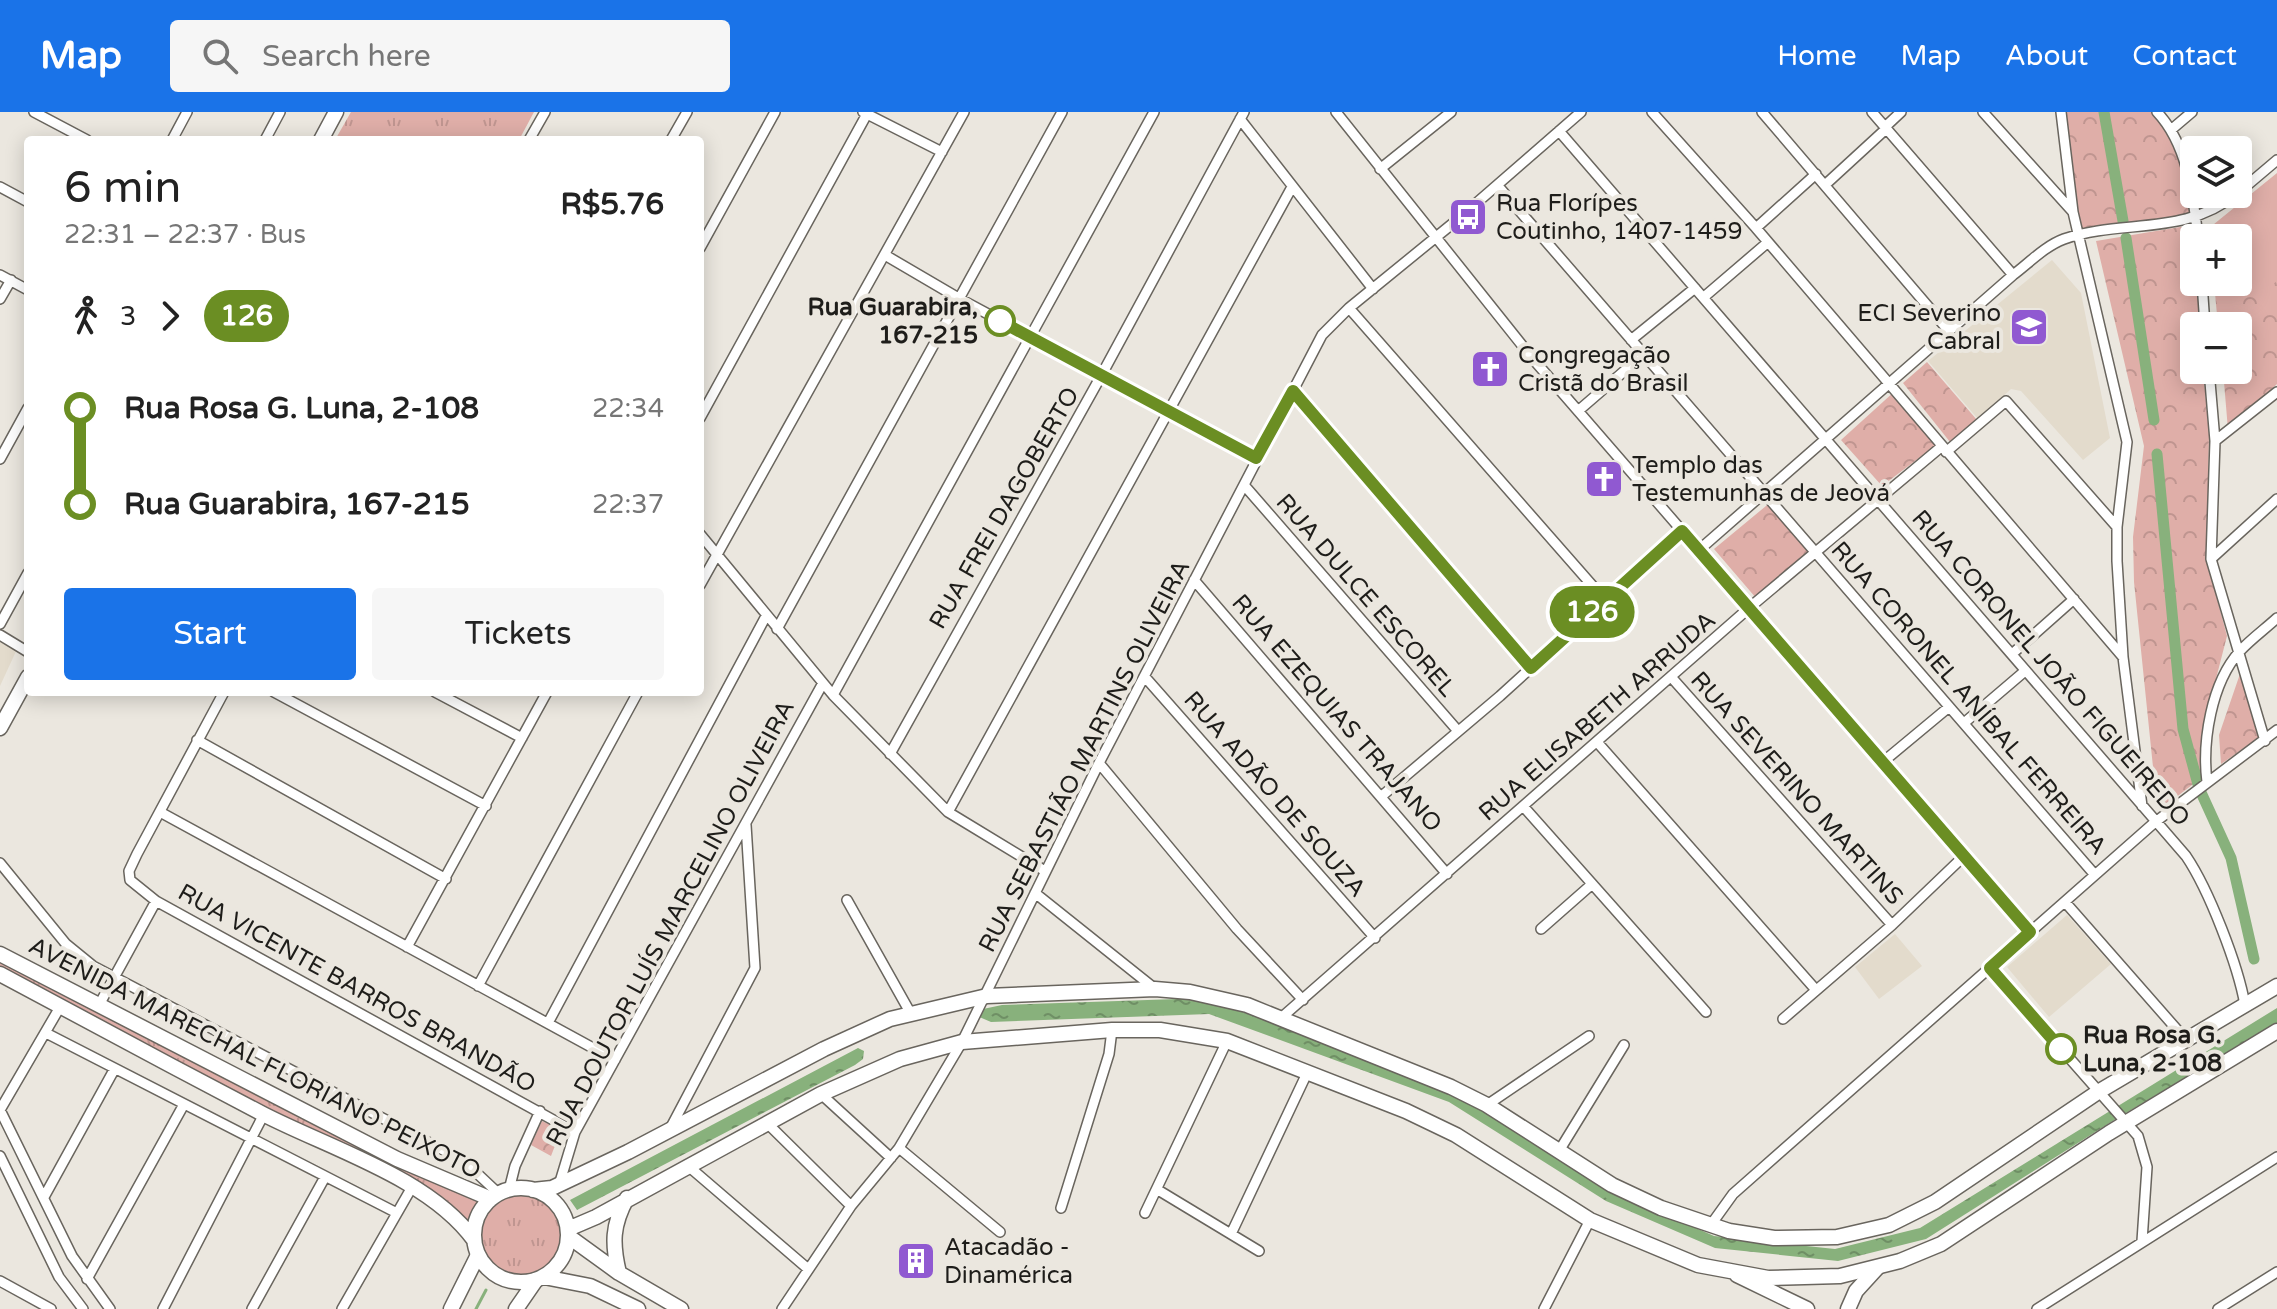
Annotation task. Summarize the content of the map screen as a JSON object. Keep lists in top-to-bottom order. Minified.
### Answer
{"streets":{"main road":["AVENIDA MARECHAL FLORIANO PEIXOTO"],"street":["RUA FREI DAGOBERTO","RUA DULCE ESCOREL","RUA CORONEL JOÃO FIGUEIREDO","RUA CORONEL ANÍBAL FERREIRA","RUA EZEQUIAS TRAJANO","RUA ELISABETH ARRUDA","RUA SEBASTIÃO MARTINS OLIVEIRA","RUA SEVERINO MARTINS","RUA ADÃO DE SOUZA","RUA DOUTOR LUÍS MARCELINO OLIVEIRA","RUA VICENTE BARROS BRANDÃO"]},"crossings":[["RUA DULCE ESCOREL","RUA SEBASTIÃO MARTINS OLIVEIRA"],["RUA CORONEL JOÃO FIGUEIREDO","RUA ELISABETH ARRUDA"],["RUA CORONEL JOÃO FIGUEIREDO","RUA SEBASTIÃO MARTINS OLIVEIRA"],["RUA CORONEL ANÍBAL FERREIRA","RUA ELISABETH ARRUDA"],["RUA CORONEL ANÍBAL FERREIRA","RUA SEBASTIÃO MARTINS OLIVEIRA"],["RUA EZEQUIAS TRAJANO","RUA ELISABETH ARRUDA"],["RUA EZEQUIAS TRAJANO","RUA SEBASTIÃO MARTINS OLIVEIRA"],["RUA ELISABETH ARRUDA","RUA SEVERINO MARTINS"],["RUA ELISABETH ARRUDA","RUA ADÃO DE SOUZA"],["RUA SEBASTIÃO MARTINS OLIVEIRA","RUA ADÃO DE SOUZA"],["RUA DOUTOR LUÍS MARCELINO OLIVEIRA","RUA VICENTE BARROS BRANDÃO"]],"places":{"bus stop":["Rua Florípes Coutinho, 1407-1459"],"other":["Rua Guarabira, 167-215","Rua Rosa G. Luna, 2-108"],"school or university":["ECI Severino Cabral"],"church":["Congregação Cristã do Brasil","Templo das Testemunhas de Jeová"],"building":["Atacadão - Dinamérica"]},"lines":["bus line 126"],"page":{"header":"Map","search":"Search here","nav":["Home","Map","About","Contact"],"on_map":"126","map_buttons":["+","−"],"heading":["6 min","22:31 – 22:37 · Bus","R$5.76"],"legs":["3","126"],"list":[{"name":"Rua Rosa G. Luna, 2-108","value":"22:34"},{"name":"Rua Guarabira, 167-215","value":"22:37"}],"buttons":["Start","Tickets"]}}
